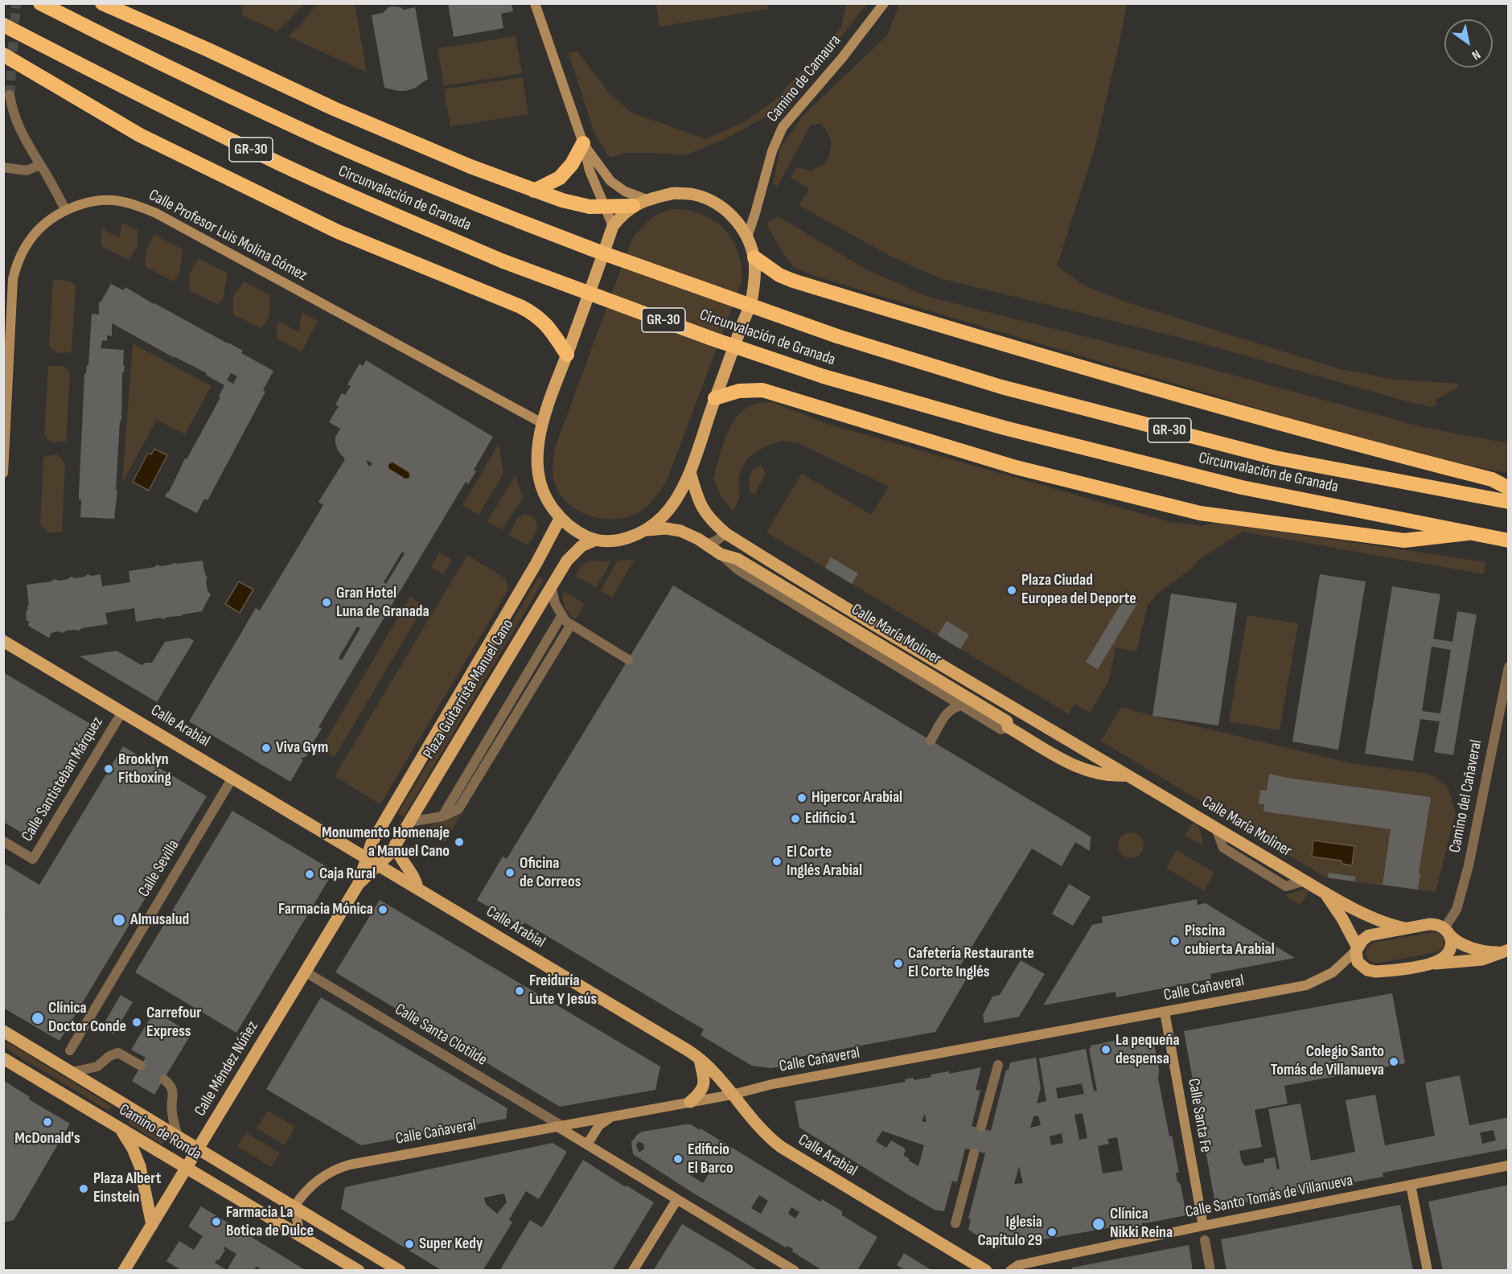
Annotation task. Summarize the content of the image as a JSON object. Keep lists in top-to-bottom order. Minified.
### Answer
{"streets":{"highway":["GR-30","Circunvalación de Granada"],"main road":["Calle María Moliner","Plaza Guitarrista Manuel Cano","Calle Arabial","Calle Méndez Núñez","Camino de Ronda"],"street":["Camino de Camaura","Calle Profesor Luis Molina Gómez","Calle Santisteban Márquez","Camino del Cañaveral","Calle Sevilla","Calle Cañaveral","Calle Santa Clotilde","Calle Santa Fe","Calle Santo Tomás de Villanueva"]},"crossings":[["Calle María Moliner","Calle Cañaveral"],["Plaza Guitarrista Manuel Cano","Calle Arabial"],["Plaza Guitarrista Manuel Cano","Calle Méndez Núñez"],["Calle Arabial","Calle Santisteban Márquez"],["Calle Arabial","Calle Sevilla"],["Calle Arabial","Calle Cañaveral"],["Calle Arabial","Calle Méndez Núñez"],["Calle Cañaveral","Calle Santa Clotilde"],["Calle Cañaveral","Calle Santa Fe"],["Calle Cañaveral","Camino de Ronda"],["Calle Santa Clotilde","Calle Méndez Núñez"],["Calle Méndez Núñez","Camino de Ronda"],["Calle Santa Fe","Calle Santo Tomás de Villanueva"]],"places":["Plaza Ciudad Europea del Deporte","Gran Hotel Luna de Granada","Viva Gym","Brooklyn Fitboxing","Hipercor Arabial","Edificio 1","Monumento Homenaje a Manuel Cano","El Corte Inglés Arabial","Oficina de Correos","Caja Rural","Farmacia Mónica","Almusalud","Piscina cubierta Arabial","Cafetería Restaurante El Corte Inglés","Freiduría Lute Y Jesús","Clínica Doctor Conde","Carrefour Express","La pequeña despensa","Colegio Santo Tomás de Villanueva","McDonald's","Edificio El Barco","Plaza Albert Einstein","Farmacia La Botica de Dulce","Clínica Nikki Reina","Iglesia Capítulo 29","Super Kedy"],"north":"bottom right"}
